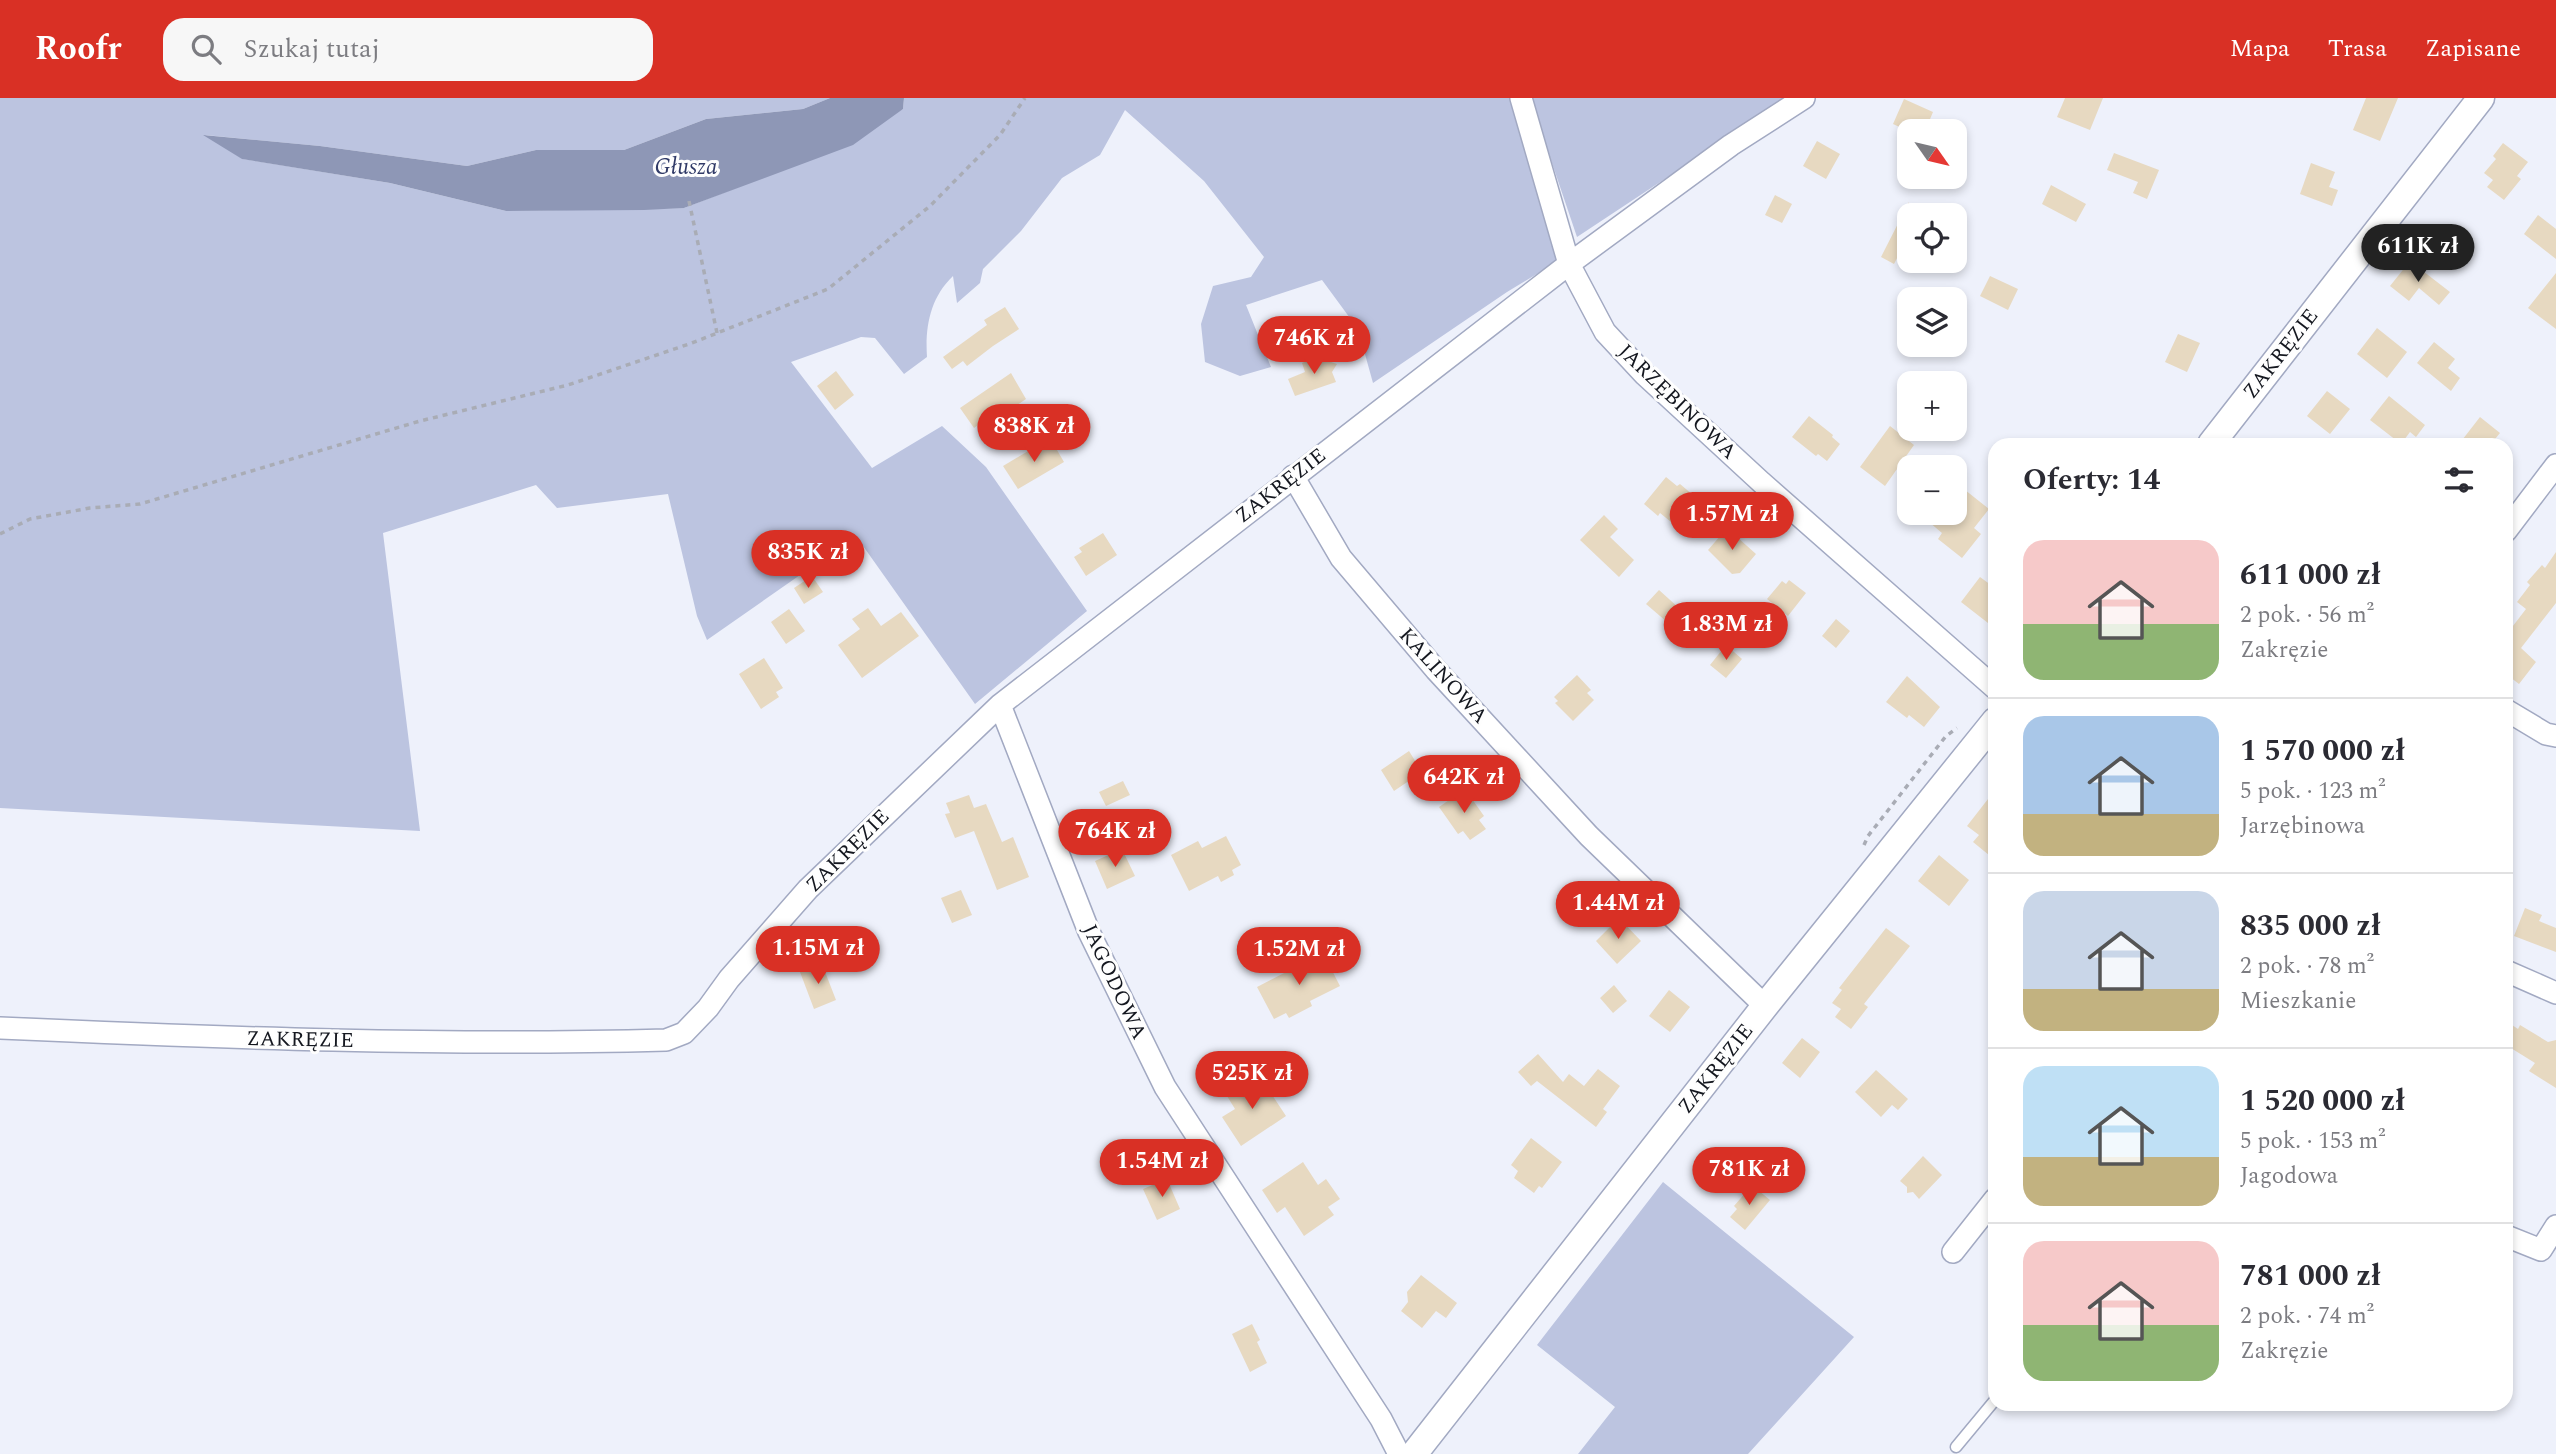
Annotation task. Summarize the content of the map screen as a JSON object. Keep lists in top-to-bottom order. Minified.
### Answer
{"streets":{"street":["ZAKRĘZIE","JARZĘBINOWA","KALINOWA","JAGODOWA"]},"crossings":[["ZAKRĘZIE","JARZĘBINOWA"],["ZAKRĘZIE","KALINOWA"],["ZAKRĘZIE","JAGODOWA"]],"water":["Głusza"],"north":"bottom right","page":{"header":"Roofr","search":"Szukaj tutaj","nav":["Mapa","Trasa","Zapisane"],"map_buttons":["+","−"],"price":["611K zł","746K zł","838K zł","1.57M zł","835K zł","1.83M zł","642K zł","764K zł","1.44M zł","1.15M zł","1.52M zł","525K zł","1.54M zł","781K zł"],"heading":"Oferty: 14","list":[{"name":"611 000 zł","note":"2 pok. · 56 m² · Zakręzie"},{"name":"1 570 000 zł","note":"5 pok. · 123 m² · Jarzębinowa"},{"name":"835 000 zł","note":"2 pok. · 78 m² · Mieszkanie"},{"name":"1 520 000 zł","note":"5 pok. · 153 m² · Jagodowa"},{"name":"781 000 zł","note":"2 pok. · 74 m² · Zakręzie"}]}}
